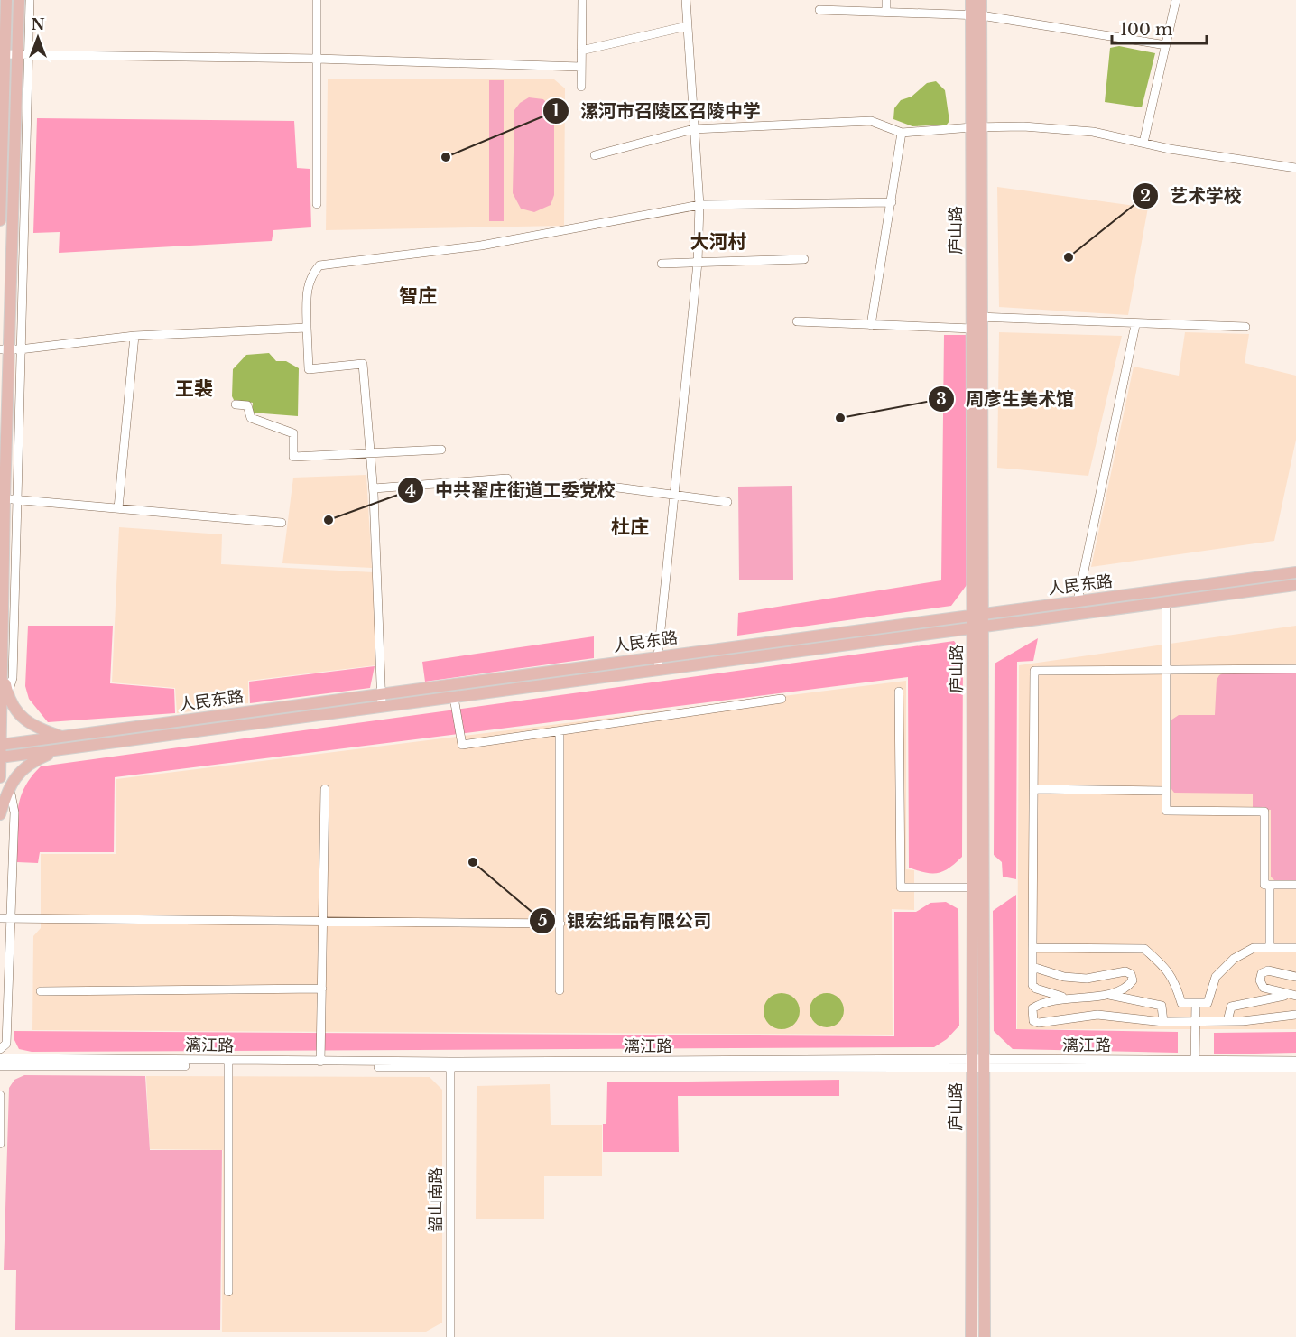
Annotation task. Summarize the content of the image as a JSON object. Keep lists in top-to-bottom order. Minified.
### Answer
{"streets":{"main road":["庐山路","人民东路"],"street":["漓江路","韶山南路"]},"crossings":[["庐山路","人民东路"],["庐山路","漓江路"],["漓江路","韶山南路"]],"districts":["大河村","智庄","王裴","杜庄"],"places":["漯河市召陵区召陵中学","艺术学校","周彦生美术馆","中共翟庄街道工委党校","银宏纸品有限公司"],"scale_bar":"100 m","north":"top"}
